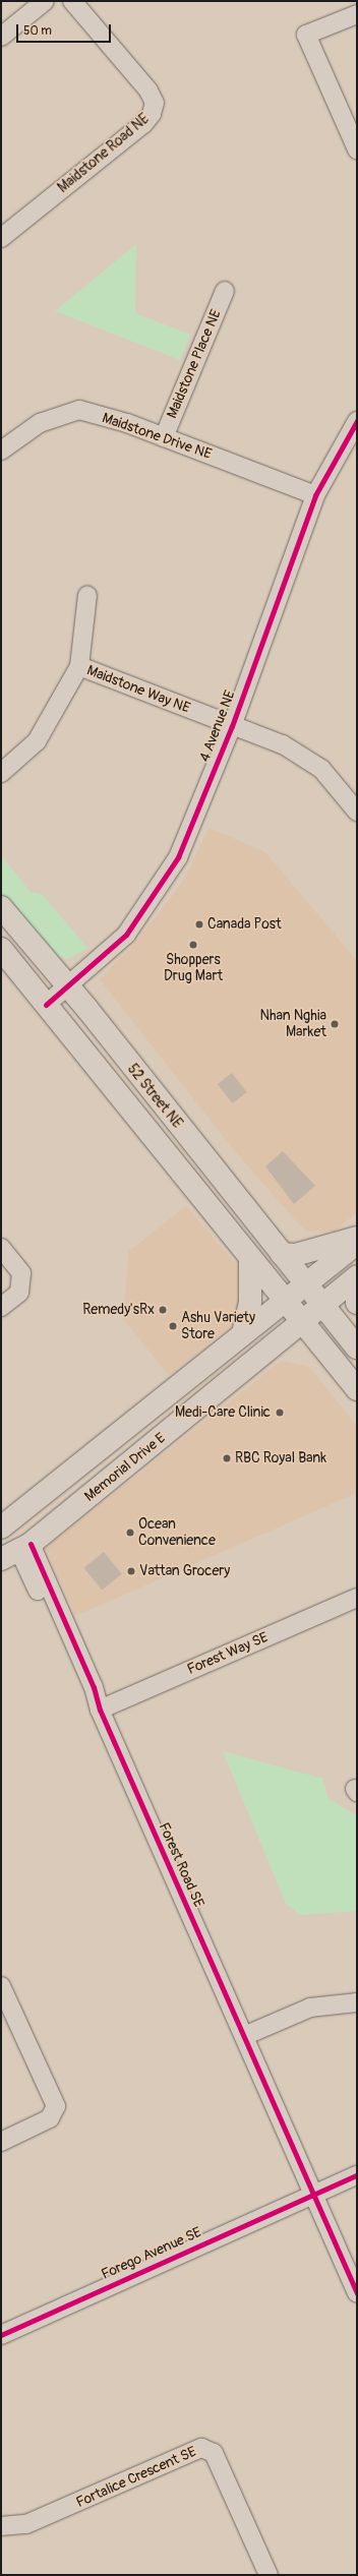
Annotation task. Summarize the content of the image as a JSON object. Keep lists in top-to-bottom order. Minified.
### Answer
{"streets":{"main road":["52 Street NE","Memorial Drive E"],"street":["Maidstone Road NE","Maidstone Place NE","Maidstone Drive NE","Maidstone Way NE","4 Avenue NE","Forest Way SE","Forest Road SE","Forego Avenue SE","Fortalice Crescent SE"]},"crossings":[["Maidstone Place NE","Maidstone Drive NE"],["Maidstone Drive NE","4 Avenue NE"],["Maidstone Way NE","4 Avenue NE"],["4 Avenue NE","52 Street NE"],["52 Street NE","Memorial Drive E"],["Memorial Drive E","Forest Road SE"],["Forest Way SE","Forest Road SE"],["Forest Road SE","Forego Avenue SE"]],"places":["Canada Post","Shoppers Drug Mart","Nhan Nghia Market","Remedy'sRx","Ashu Variety Store","Medi-Care Clinic","RBC Royal Bank","Ocean Convenience","Vattan Grocery"],"scale_bar":"50 m"}
